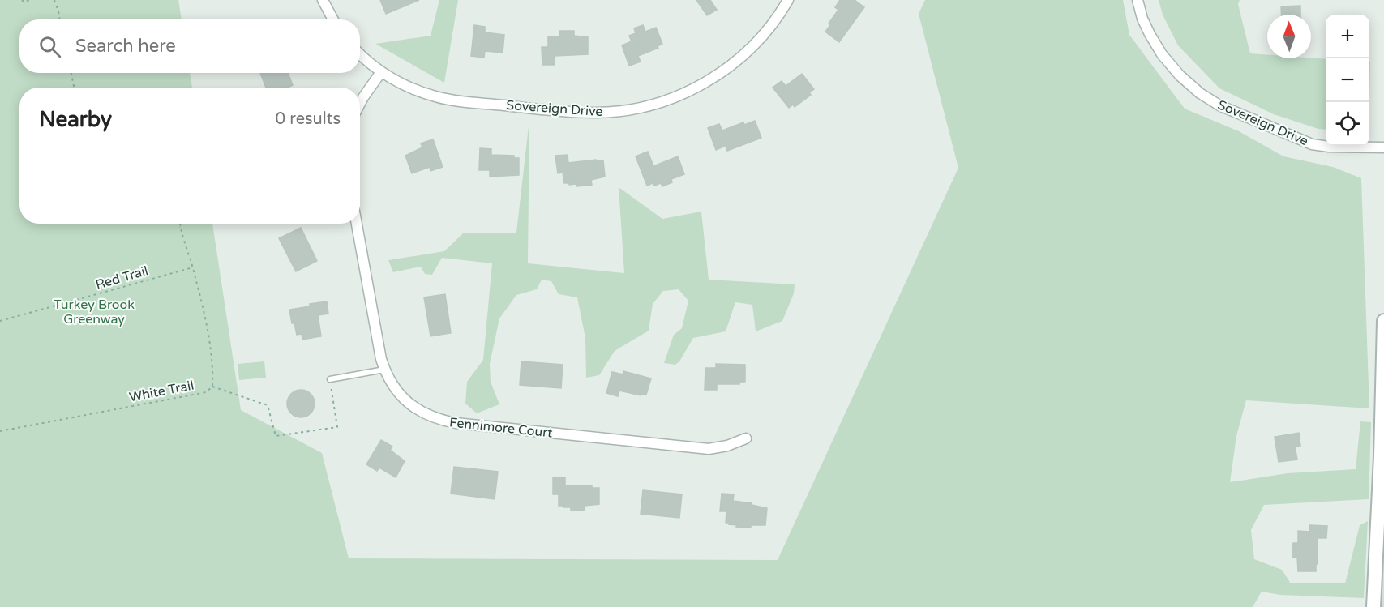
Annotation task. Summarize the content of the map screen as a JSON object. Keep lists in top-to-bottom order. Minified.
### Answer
{"streets":{"street":["Sovereign Drive","Fennimore Court"],"path":["Red Trail","White Trail"]},"crossings":[["Red Trail","White Trail"]],"parks":["Turkey Brook Greenway"],"north":"top","page":{"map_buttons":["+","−"],"search":"Search here","heading":["Nearby","0 results"]}}
